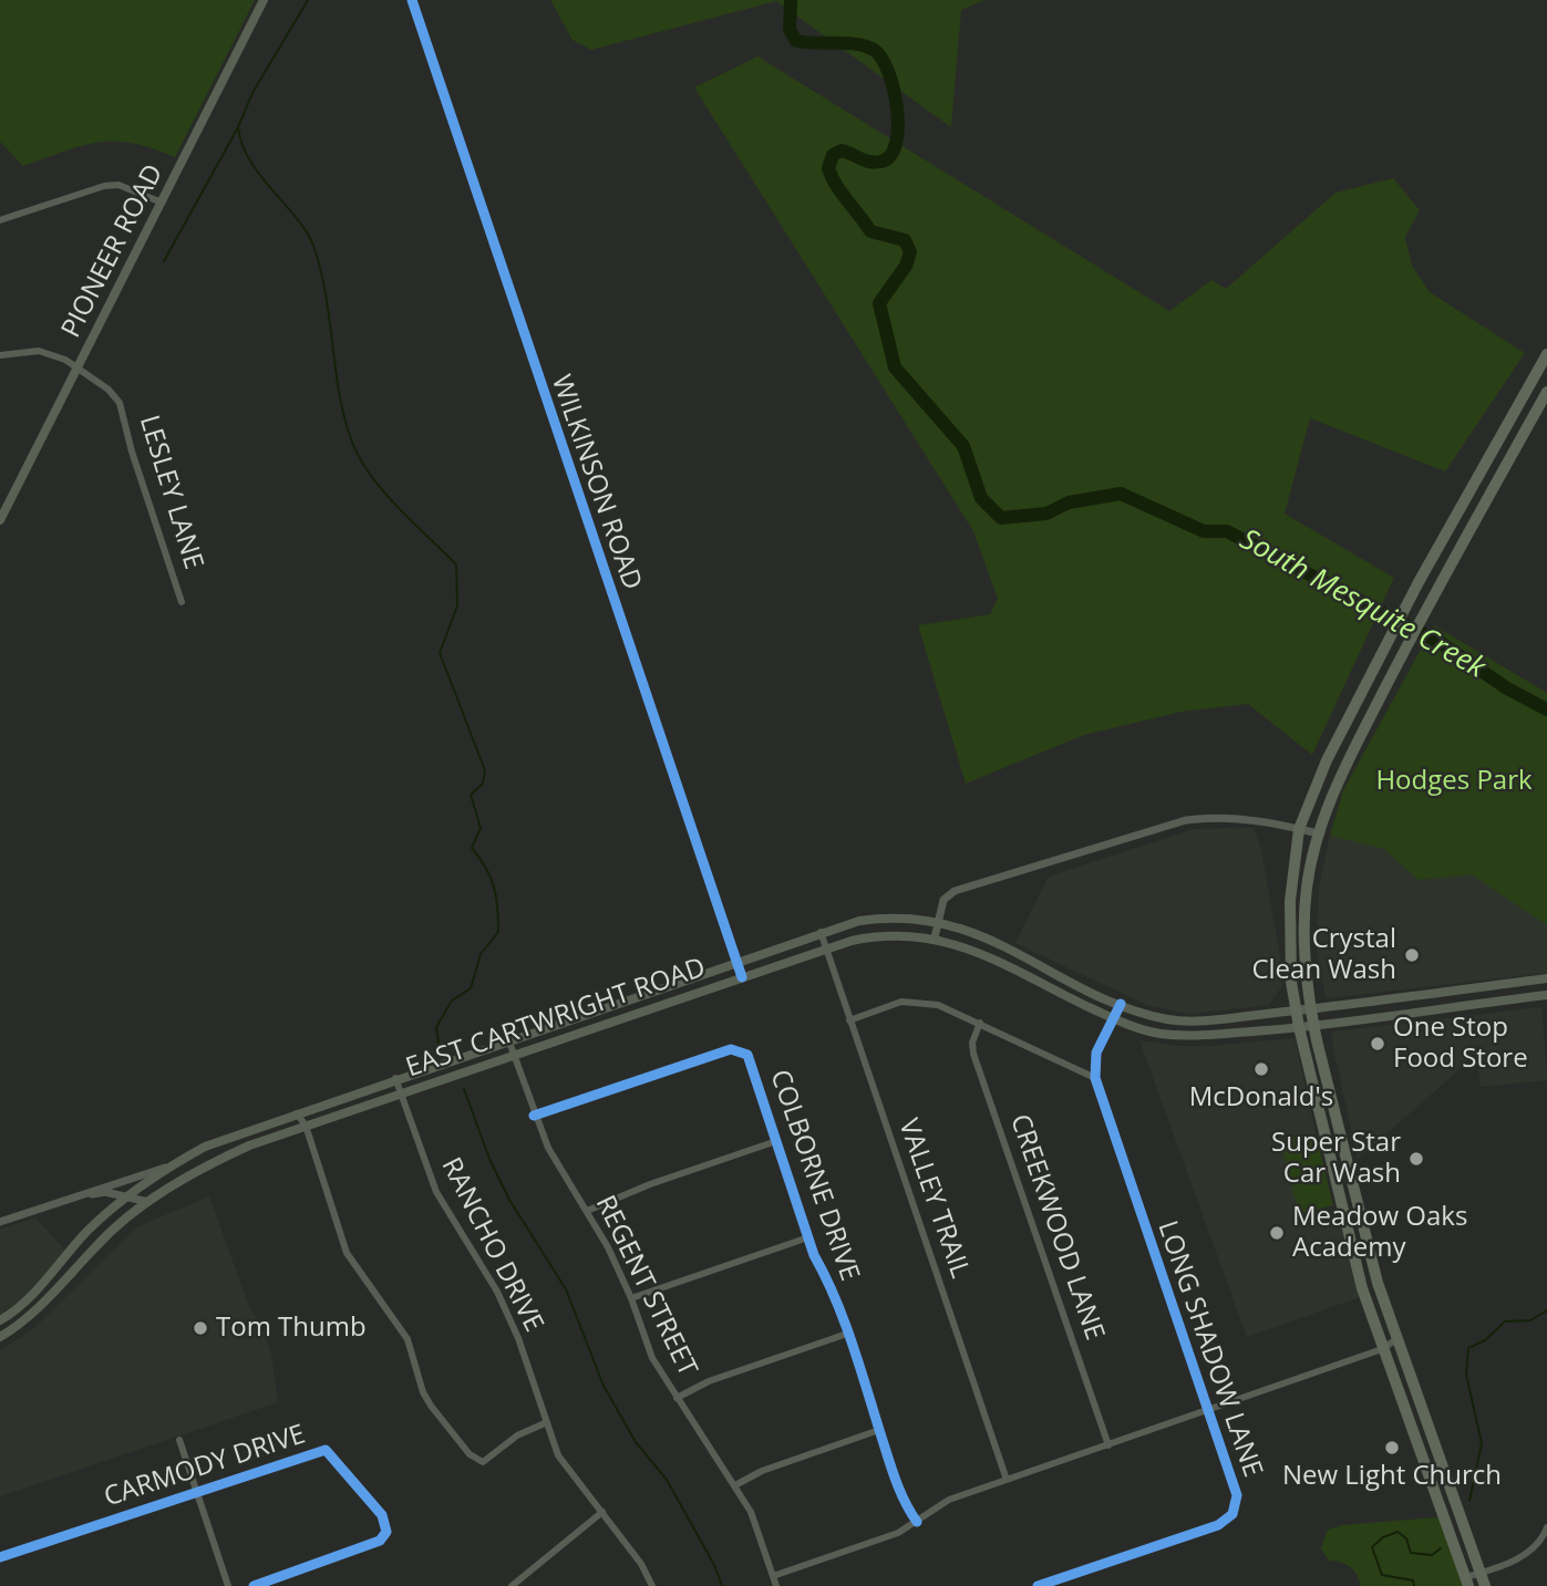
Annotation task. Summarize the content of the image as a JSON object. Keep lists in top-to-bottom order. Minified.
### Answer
{"streets":{"main road":["PIONEER ROAD","EAST CARTWRIGHT ROAD"],"street":["WILKINSON ROAD","LESLEY LANE","COLBORNE DRIVE","VALLEY TRAIL","CREEKWOOD LANE","RANCHO DRIVE","REGENT STREET","LONG SHADOW LANE","CARMODY DRIVE"]},"crossings":[["PIONEER ROAD","LESLEY LANE"],["WILKINSON ROAD","EAST CARTWRIGHT ROAD"],["EAST CARTWRIGHT ROAD","VALLEY TRAIL"],["EAST CARTWRIGHT ROAD","RANCHO DRIVE"],["EAST CARTWRIGHT ROAD","REGENT STREET"],["EAST CARTWRIGHT ROAD","LONG SHADOW LANE"],["COLBORNE DRIVE","REGENT STREET"]],"water":["South Mesquite Creek"],"parks":["Hodges Park"],"places":["Crystal Clean Wash","One Stop Food Store","McDonald's","Super Star Car Wash","Meadow Oaks Academy","Tom Thumb","New Light Church"]}
